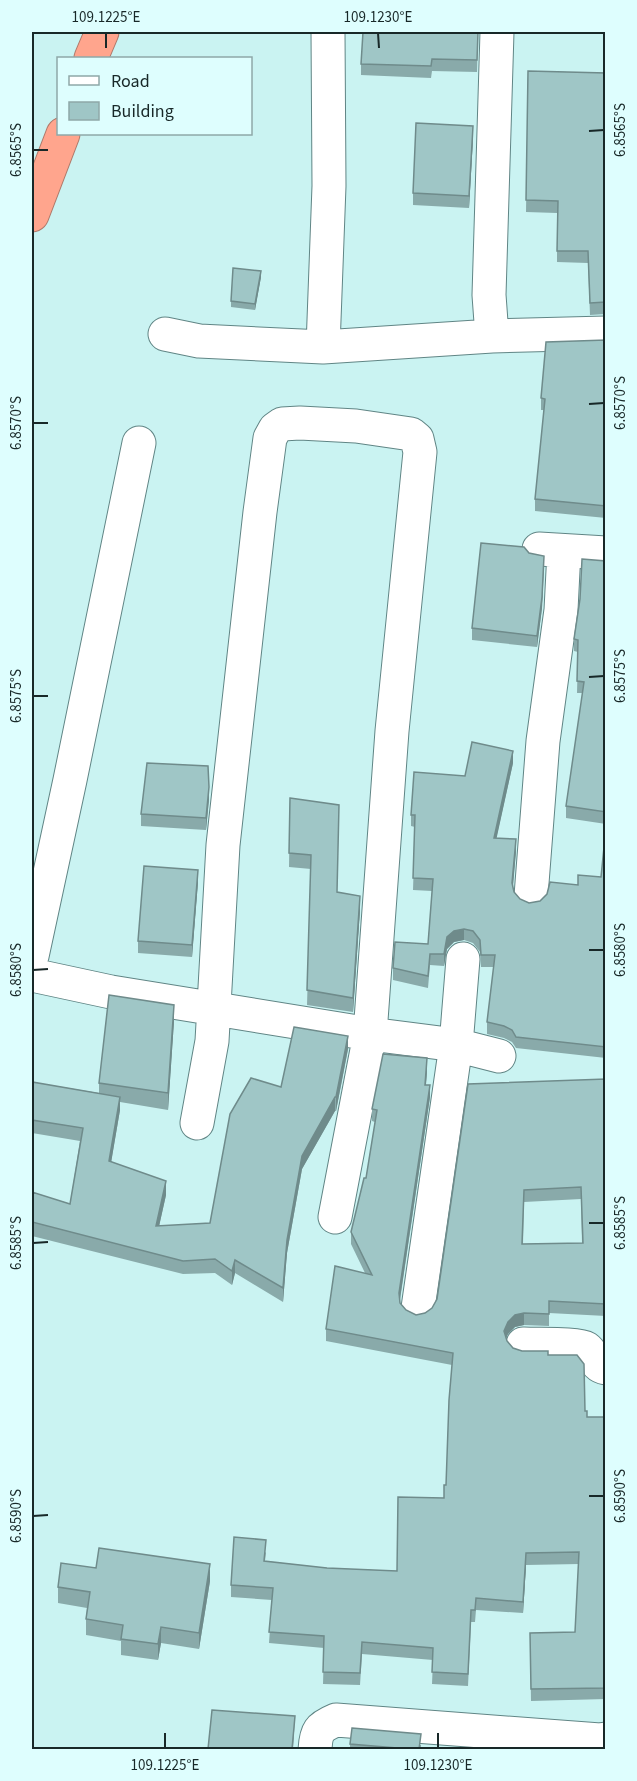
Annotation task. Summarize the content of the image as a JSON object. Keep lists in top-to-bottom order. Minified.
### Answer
{"legend":["Road","Building"],"coordinates":["109.1225°E","109.1230°E","6.8565°S","6.8570°S","6.8575°S","6.8580°S","6.8585°S","6.8590°S"]}
